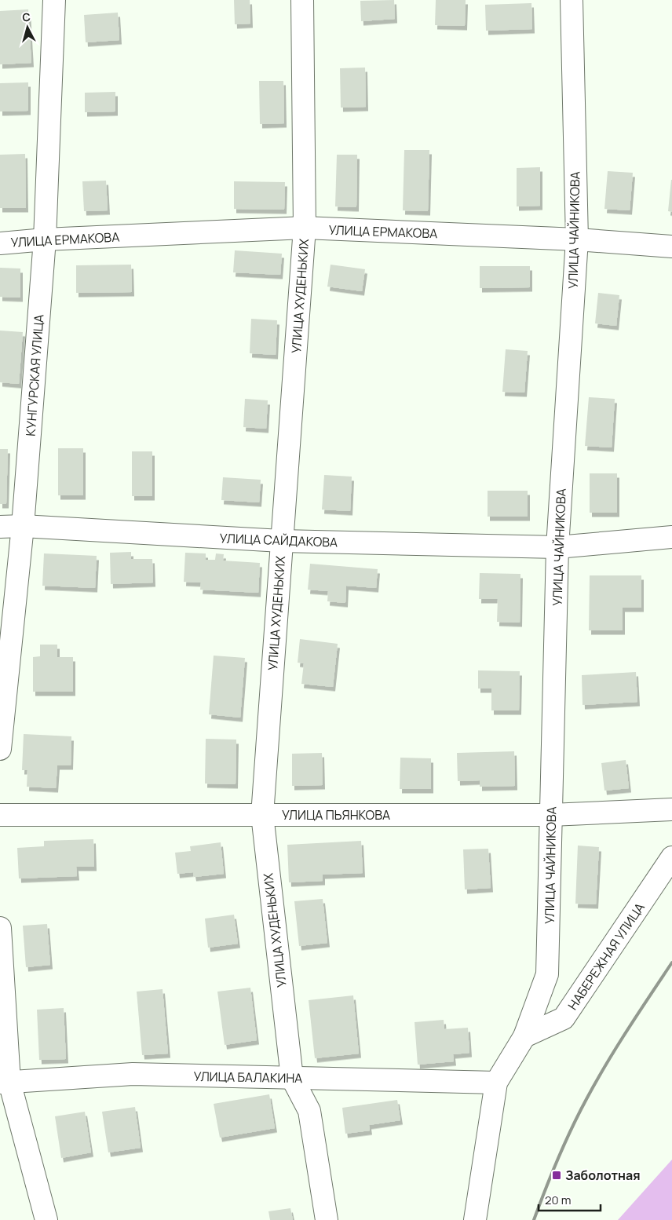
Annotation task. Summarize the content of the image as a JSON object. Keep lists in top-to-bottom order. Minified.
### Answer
{"streets":{"street":["УЛИЦА ЧАЙНИКОВА","УЛИЦА ЕРМАКОВА","УЛИЦА ХУДЕНЬКИХ","КУНГУРСКАЯ УЛИЦА","УЛИЦА САЙДАКОВА","УЛИЦА ПЬЯНКОВА","НАБЕРЕЖНАЯ УЛИЦА","УЛИЦА БАЛАКИНА"]},"crossings":[["УЛИЦА ЧАЙНИКОВА","УЛИЦА ЕРМАКОВА"],["УЛИЦА ЧАЙНИКОВА","УЛИЦА САЙДАКОВА"],["УЛИЦА ЧАЙНИКОВА","УЛИЦА ПЬЯНКОВА"],["УЛИЦА ЧАЙНИКОВА","НАБЕРЕЖНАЯ УЛИЦА"],["УЛИЦА ЧАЙНИКОВА","УЛИЦА БАЛАКИНА"],["УЛИЦА ЕРМАКОВА","УЛИЦА ХУДЕНЬКИХ"],["УЛИЦА ЕРМАКОВА","КУНГУРСКАЯ УЛИЦА"],["УЛИЦА ХУДЕНЬКИХ","УЛИЦА САЙДАКОВА"],["УЛИЦА ХУДЕНЬКИХ","УЛИЦА ПЬЯНКОВА"],["УЛИЦА ХУДЕНЬКИХ","УЛИЦА БАЛАКИНА"],["КУНГУРСКАЯ УЛИЦА","УЛИЦА САЙДАКОВА"]],"places":{"transit":["Заболотная"]},"scale_bar":"20 m","north":"top"}
